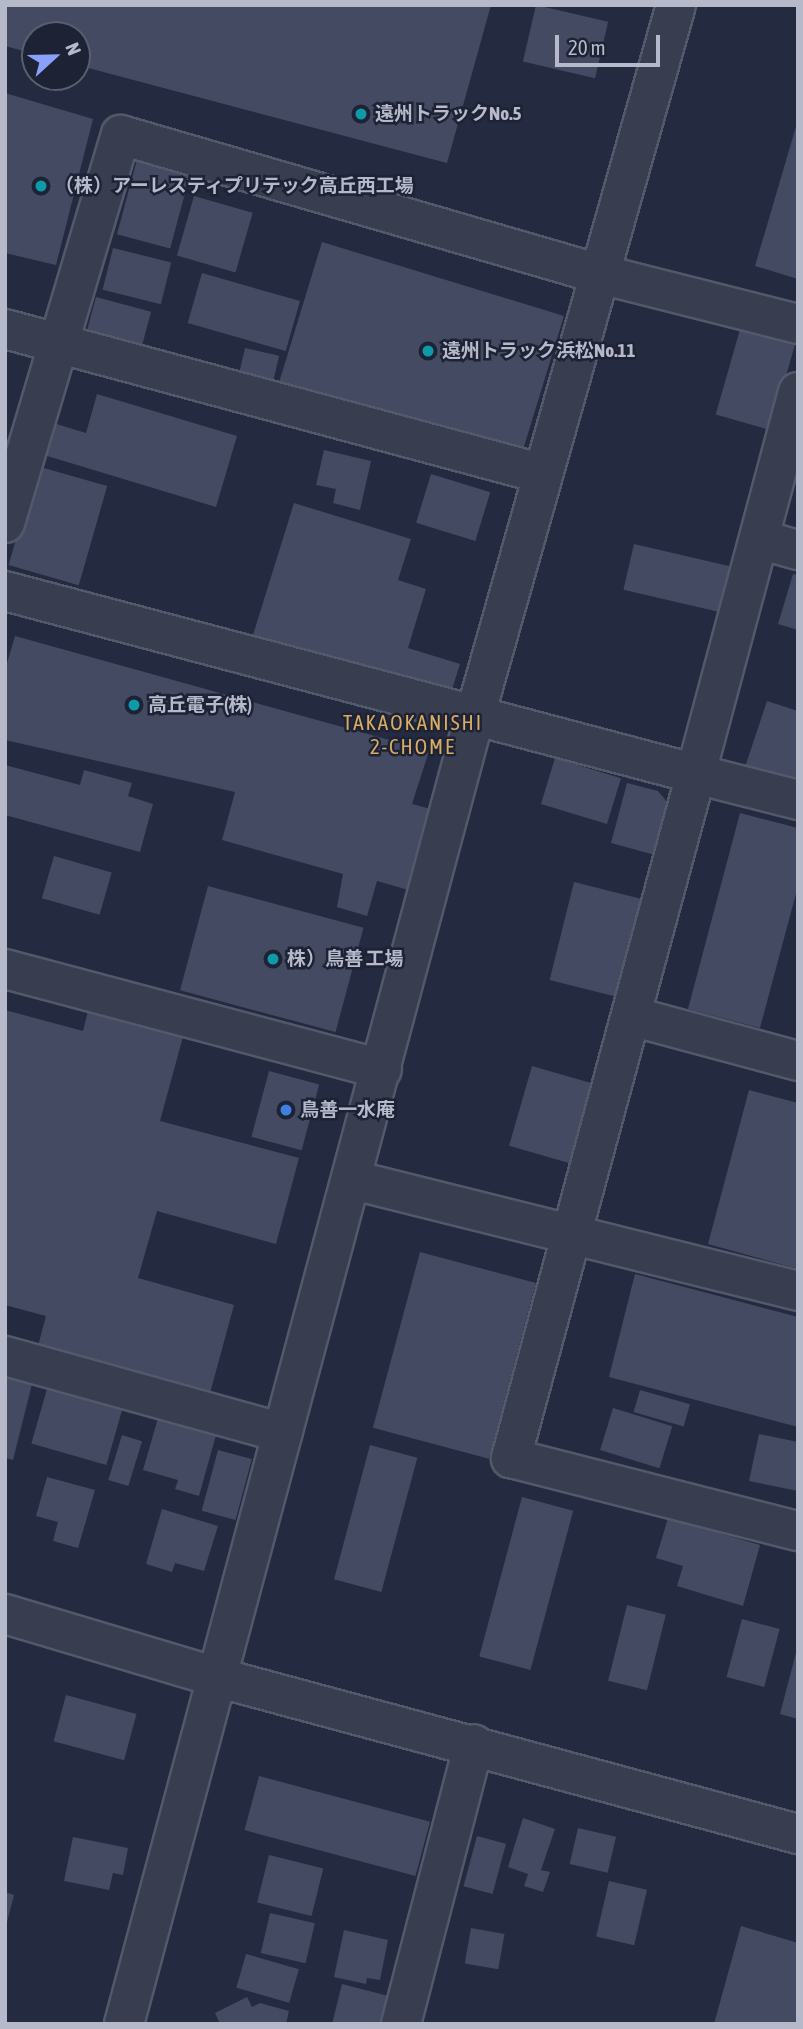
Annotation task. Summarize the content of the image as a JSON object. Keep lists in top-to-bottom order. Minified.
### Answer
{"districts":["TAKAOKANISHI 2-CHOME"],"places":["遠州トラックNo.5","（株）アーレスティプリテック高丘西工場","遠州トラック浜松No.11","高丘電子(株)","株）鳥善 工場","鳥善一水庵"],"scale_bar":"20 m","north":"right"}
